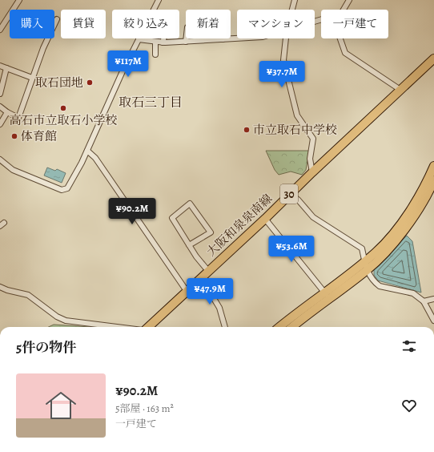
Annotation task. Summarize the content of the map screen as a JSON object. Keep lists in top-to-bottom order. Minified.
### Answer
{"streets":{"main road":["30","大阪和泉泉南線"]},"districts":["取石三丁目"],"places":["取石団地","高石市立取石小学校","市立取石中学校","体育館"],"page":{"chip":["購入","賃貸","絞り込み","新着","マンション","一戸建て"],"price":["¥117M","¥37.7M","¥90.2M","¥53.6M","¥47.9M"],"heading":"5件の物件","list":[{"name":"¥90.2M","note":"5部屋 · 163 m² · 一戸建て"}]}}
